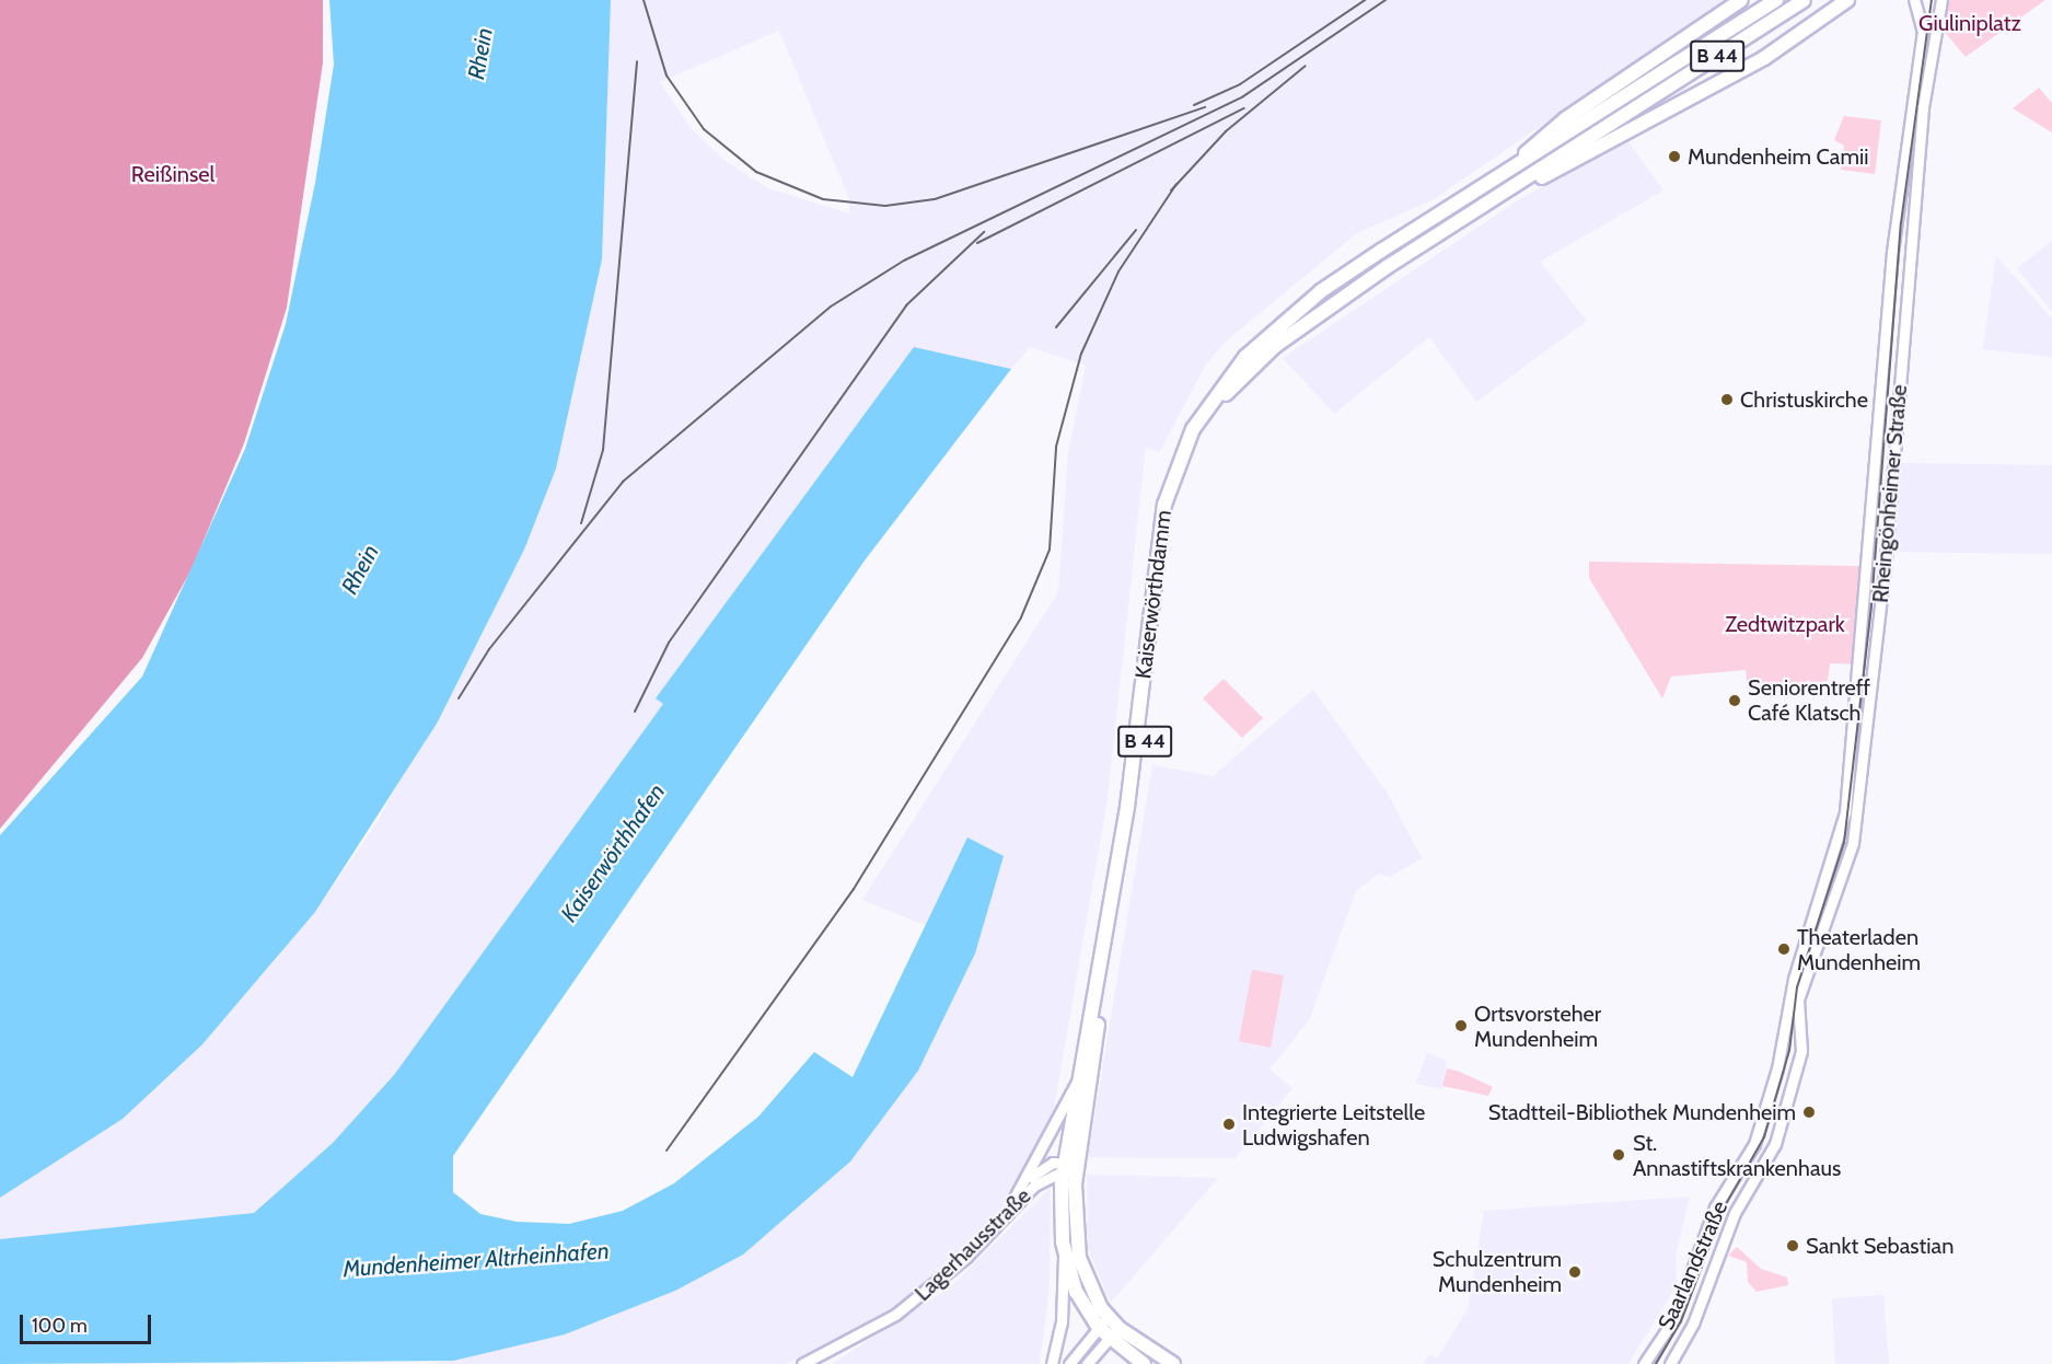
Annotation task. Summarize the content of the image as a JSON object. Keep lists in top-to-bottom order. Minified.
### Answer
{"streets":{"main road":["B 44","Kaiserwörthdamm"],"street":["Rheingönheimer Straße","Lagerhausstraße","Saarlandstraße"]},"crossings":[["B 44","Kaiserwörthdamm"],["B 44","Lagerhausstraße"],["Rheingönheimer Straße","Saarlandstraße"],["Kaiserwörthdamm","Lagerhausstraße"]],"water":["Rhein","Kaiserwörthhafen","Mundenheimer Altrheinhafen"],"parks":["Giuliniplatz","Reißinsel","Zedtwitzpark"],"places":["Mundenheim Camii","Christuskirche","Seniorentreff Café Klatsch","Theaterladen Mundenheim","Ortsvorsteher Mundenheim","Stadtteil-Bibliothek Mundenheim","Integrierte Leitstelle Ludwigshafen","St. Annastiftskrankenhaus","Sankt Sebastian","Schulzentrum Mundenheim"],"scale_bar":"100 m"}
